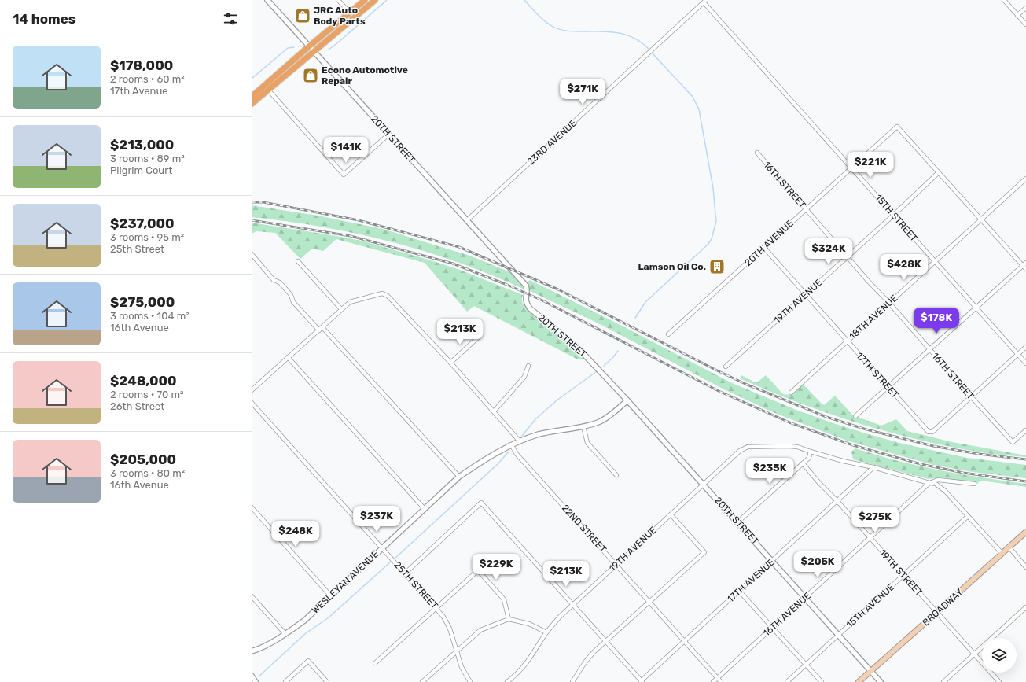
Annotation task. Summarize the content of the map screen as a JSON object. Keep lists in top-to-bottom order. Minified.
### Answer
{"streets":{"main road":["BROADWAY"],"street":["20TH STREET","23RD AVENUE","16TH STREET","15TH STREET","20TH AVENUE","19TH AVENUE","18TH AVENUE","17TH STREET","22ND STREET","19TH STREET","17TH AVENUE","WESLEYAN AVENUE","25TH STREET","15TH AVENUE","16TH AVENUE"]},"crossings":[["20TH STREET","23RD AVENUE"],["20TH STREET","19TH AVENUE"],["20TH STREET","17TH AVENUE"],["20TH STREET","WESLEYAN AVENUE"],["20TH STREET","15TH AVENUE"],["20TH STREET","BROADWAY"],["20TH STREET","16TH AVENUE"],["23RD AVENUE","15TH STREET"],["16TH STREET","20TH AVENUE"],["16TH STREET","19TH AVENUE"],["16TH STREET","18TH AVENUE"],["16TH STREET","17TH STREET"],["15TH STREET","20TH AVENUE"],["15TH STREET","19TH AVENUE"],["15TH STREET","18TH AVENUE"],["20TH AVENUE","19TH AVENUE"],["20TH AVENUE","17TH STREET"],["19TH AVENUE","17TH STREET"],["19TH AVENUE","22ND STREET"],["18TH AVENUE","17TH STREET"],["22ND STREET","17TH AVENUE"],["22ND STREET","WESLEYAN AVENUE"],["22ND STREET","16TH AVENUE"],["19TH STREET","17TH AVENUE"],["19TH STREET","15TH AVENUE"],["19TH STREET","BROADWAY"],["19TH STREET","16TH AVENUE"],["WESLEYAN AVENUE","25TH STREET"]],"places":{"shop":["JRC Auto Body Parts","Econo Automotive Repair"],"building":["Lamson Oil Co."]},"page":{"heading":"14 homes","list":[{"name":"$178,000","note":"2 rooms · 60 m² · 17th Avenue"},{"name":"$213,000","note":"3 rooms · 89 m² · Pilgrim Court"},{"name":"$237,000","note":"3 rooms · 95 m² · 25th Street"},{"name":"$275,000","note":"3 rooms · 104 m² · 16th Avenue"},{"name":"$248,000","note":"2 rooms · 70 m² · 26th Street"},{"name":"$205,000","note":"3 rooms · 80 m² · 16th Avenue"}],"price":["$271K","$141K","$221K","$324K","$428K","$178K","$213K","$235K","$237K","$275K","$248K","$205K","$229K","$213K"]}}
